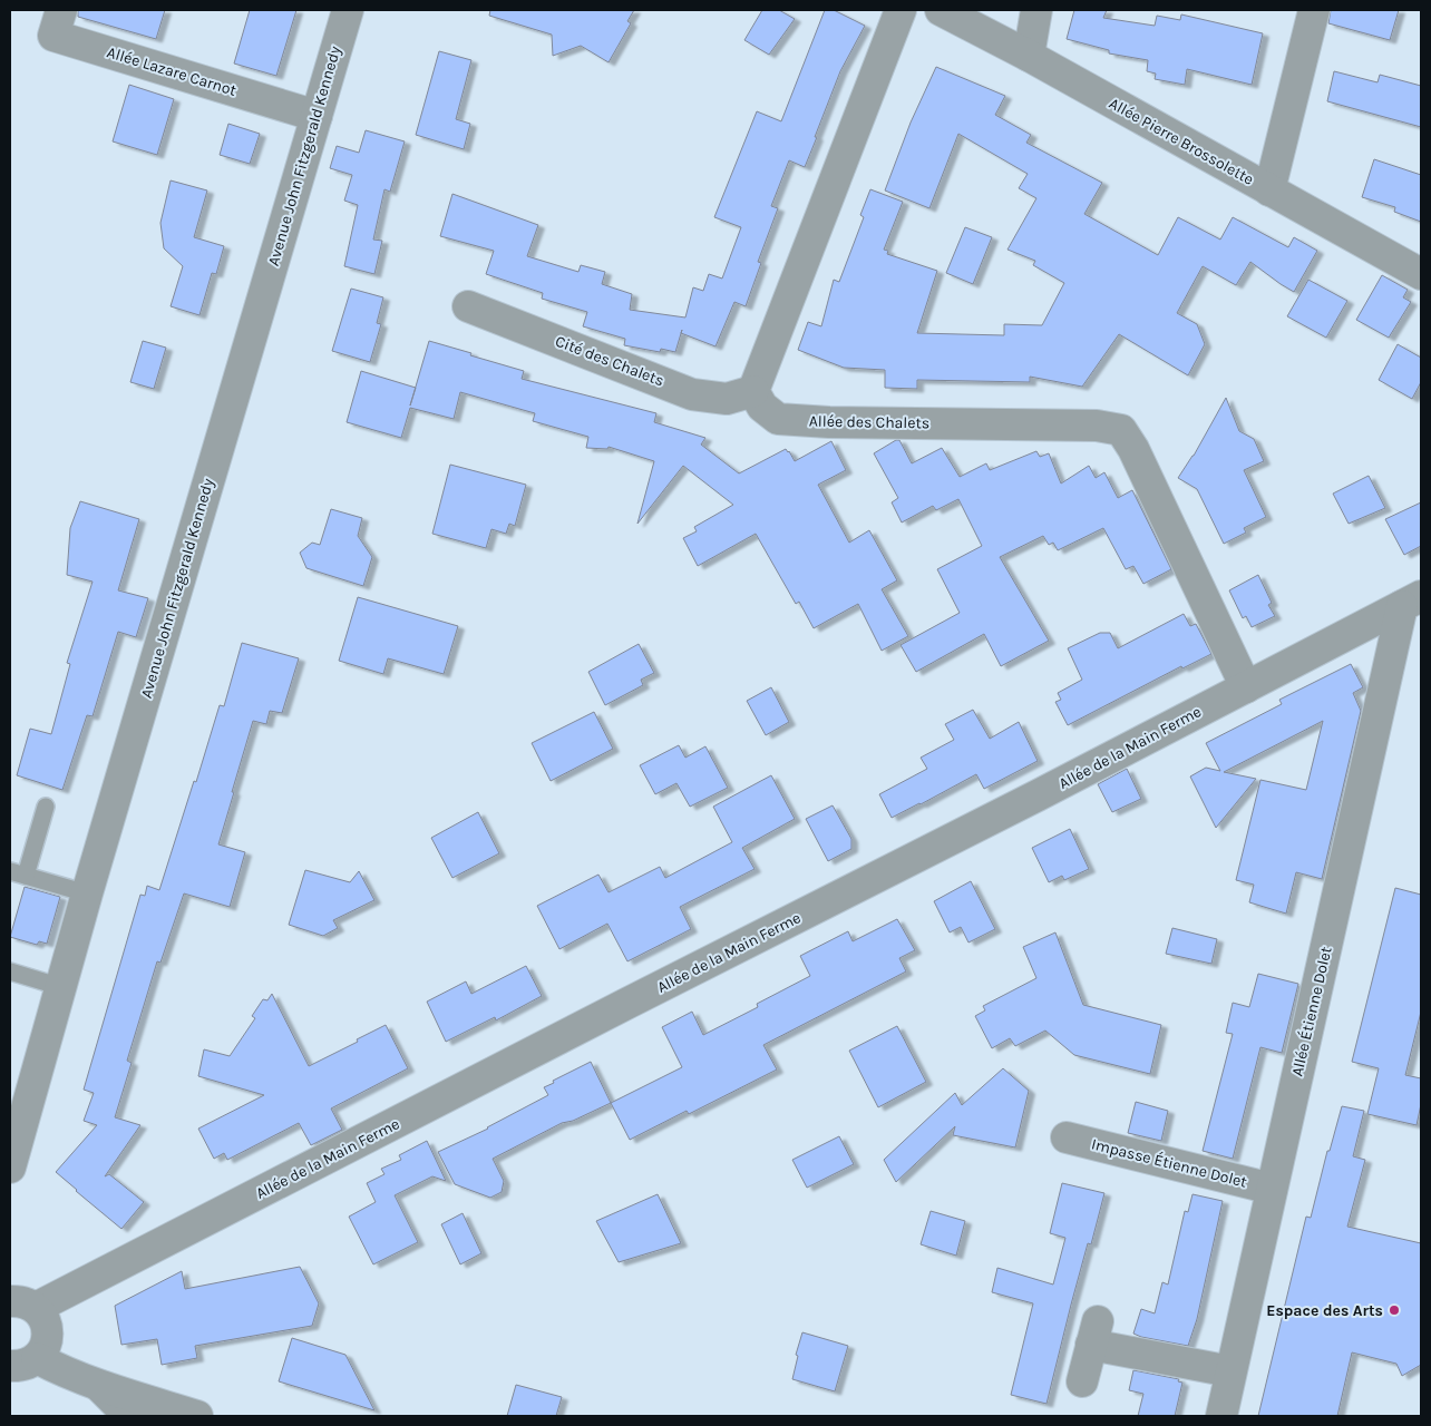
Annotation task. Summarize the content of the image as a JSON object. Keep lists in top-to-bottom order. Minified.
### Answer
{"streets":{"street":["Allée Lazare Carnot","Allée Pierre Brossolette","Avenue John Fitzgerald Kennedy","Cité des Chalets","Allée des Chalets","Allée de la Main Ferme","Allée Étienne Dolet","Impasse Étienne Dolet"]},"crossings":[["Allée Lazare Carnot","Avenue John Fitzgerald Kennedy"],["Cité des Chalets","Allée des Chalets"],["Allée des Chalets","Allée de la Main Ferme"],["Allée de la Main Ferme","Allée Étienne Dolet"],["Allée Étienne Dolet","Impasse Étienne Dolet"]],"places":["Espace des Arts"]}
